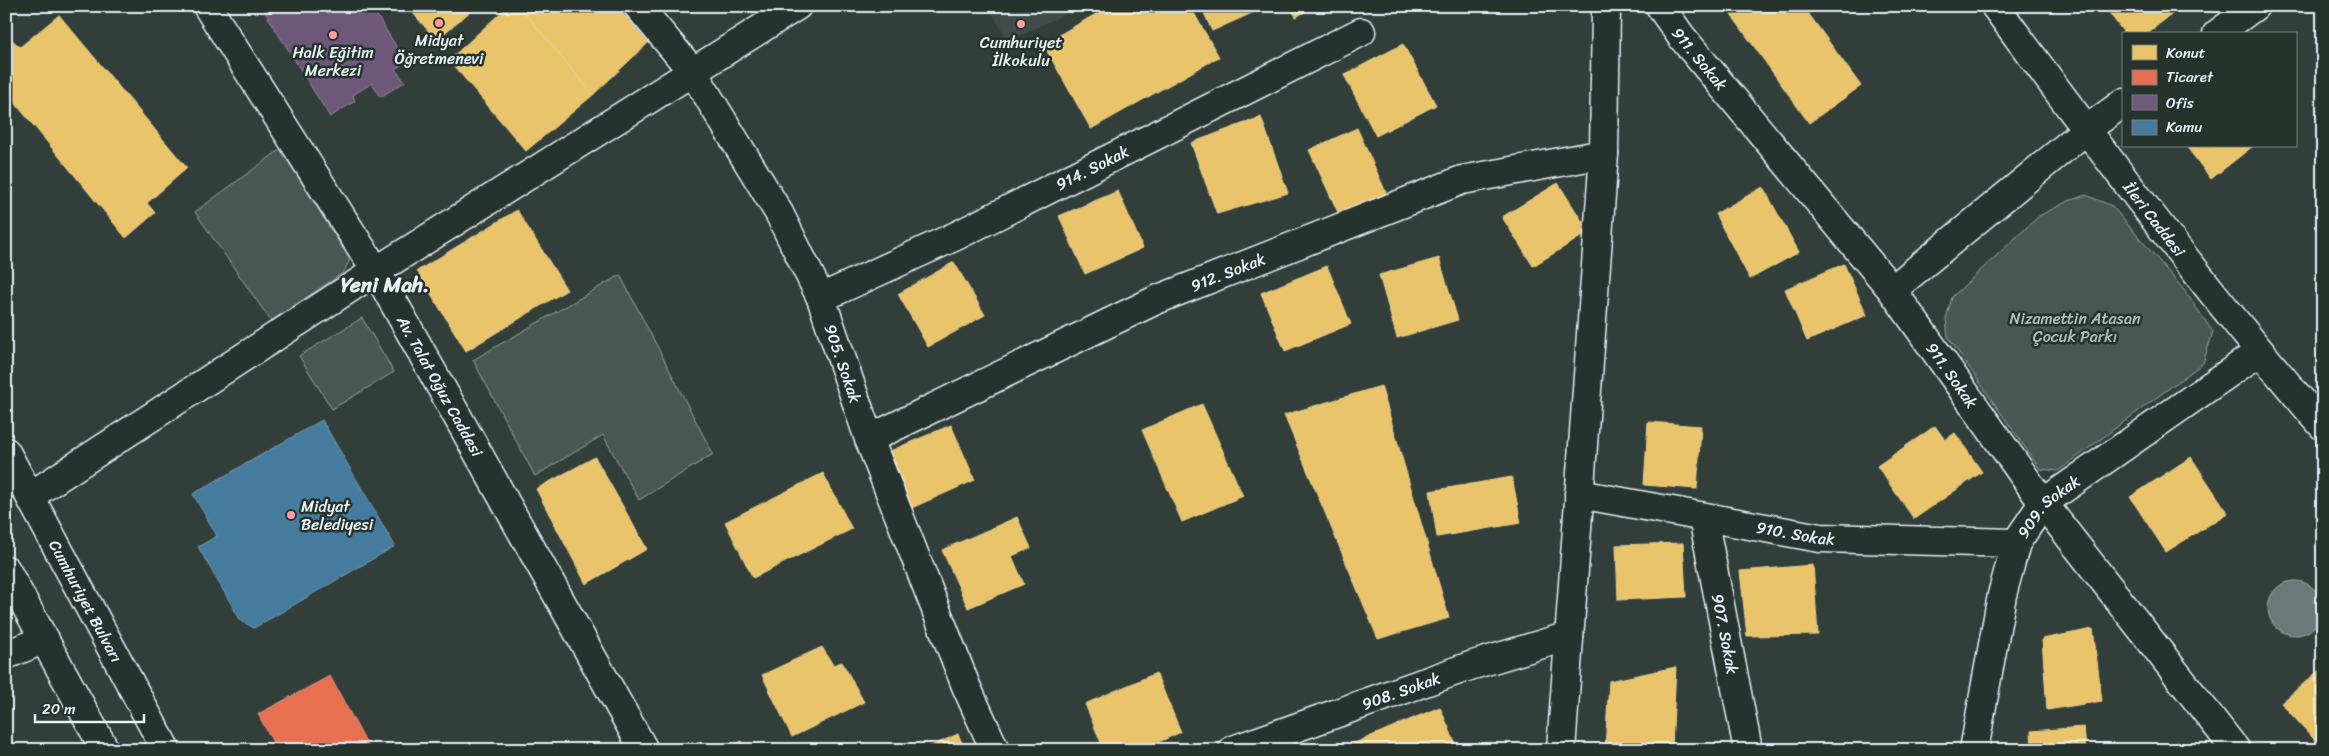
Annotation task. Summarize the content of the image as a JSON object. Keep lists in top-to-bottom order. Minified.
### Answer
{"streets":{"street":["911. Sokak","914. Sokak","İleri Caddesi","912. Sokak","905. Sokak","Av. Talat Oğuz Caddesi","909. Sokak","910. Sokak","Cumhuriyet Bulvarı","907. Sokak","908. Sokak"]},"crossings":[["911. Sokak","909. Sokak"],["914. Sokak","905. Sokak"],["İleri Caddesi","909. Sokak"],["912. Sokak","905. Sokak"],["909. Sokak","910. Sokak"],["910. Sokak","907. Sokak"]],"districts":["Yeni Mah."],"parks":["Nizamettin Atasan Çocuk Parkı"],"places":["Midyat Öğretmenevi","Cumhuriyet İlkokulu","Halk Eğitim Merkezi","Midyat Belediyesi"],"legend":["Konut","Ticaret","Ofis","Kamu"],"scale_bar":"20 m"}
